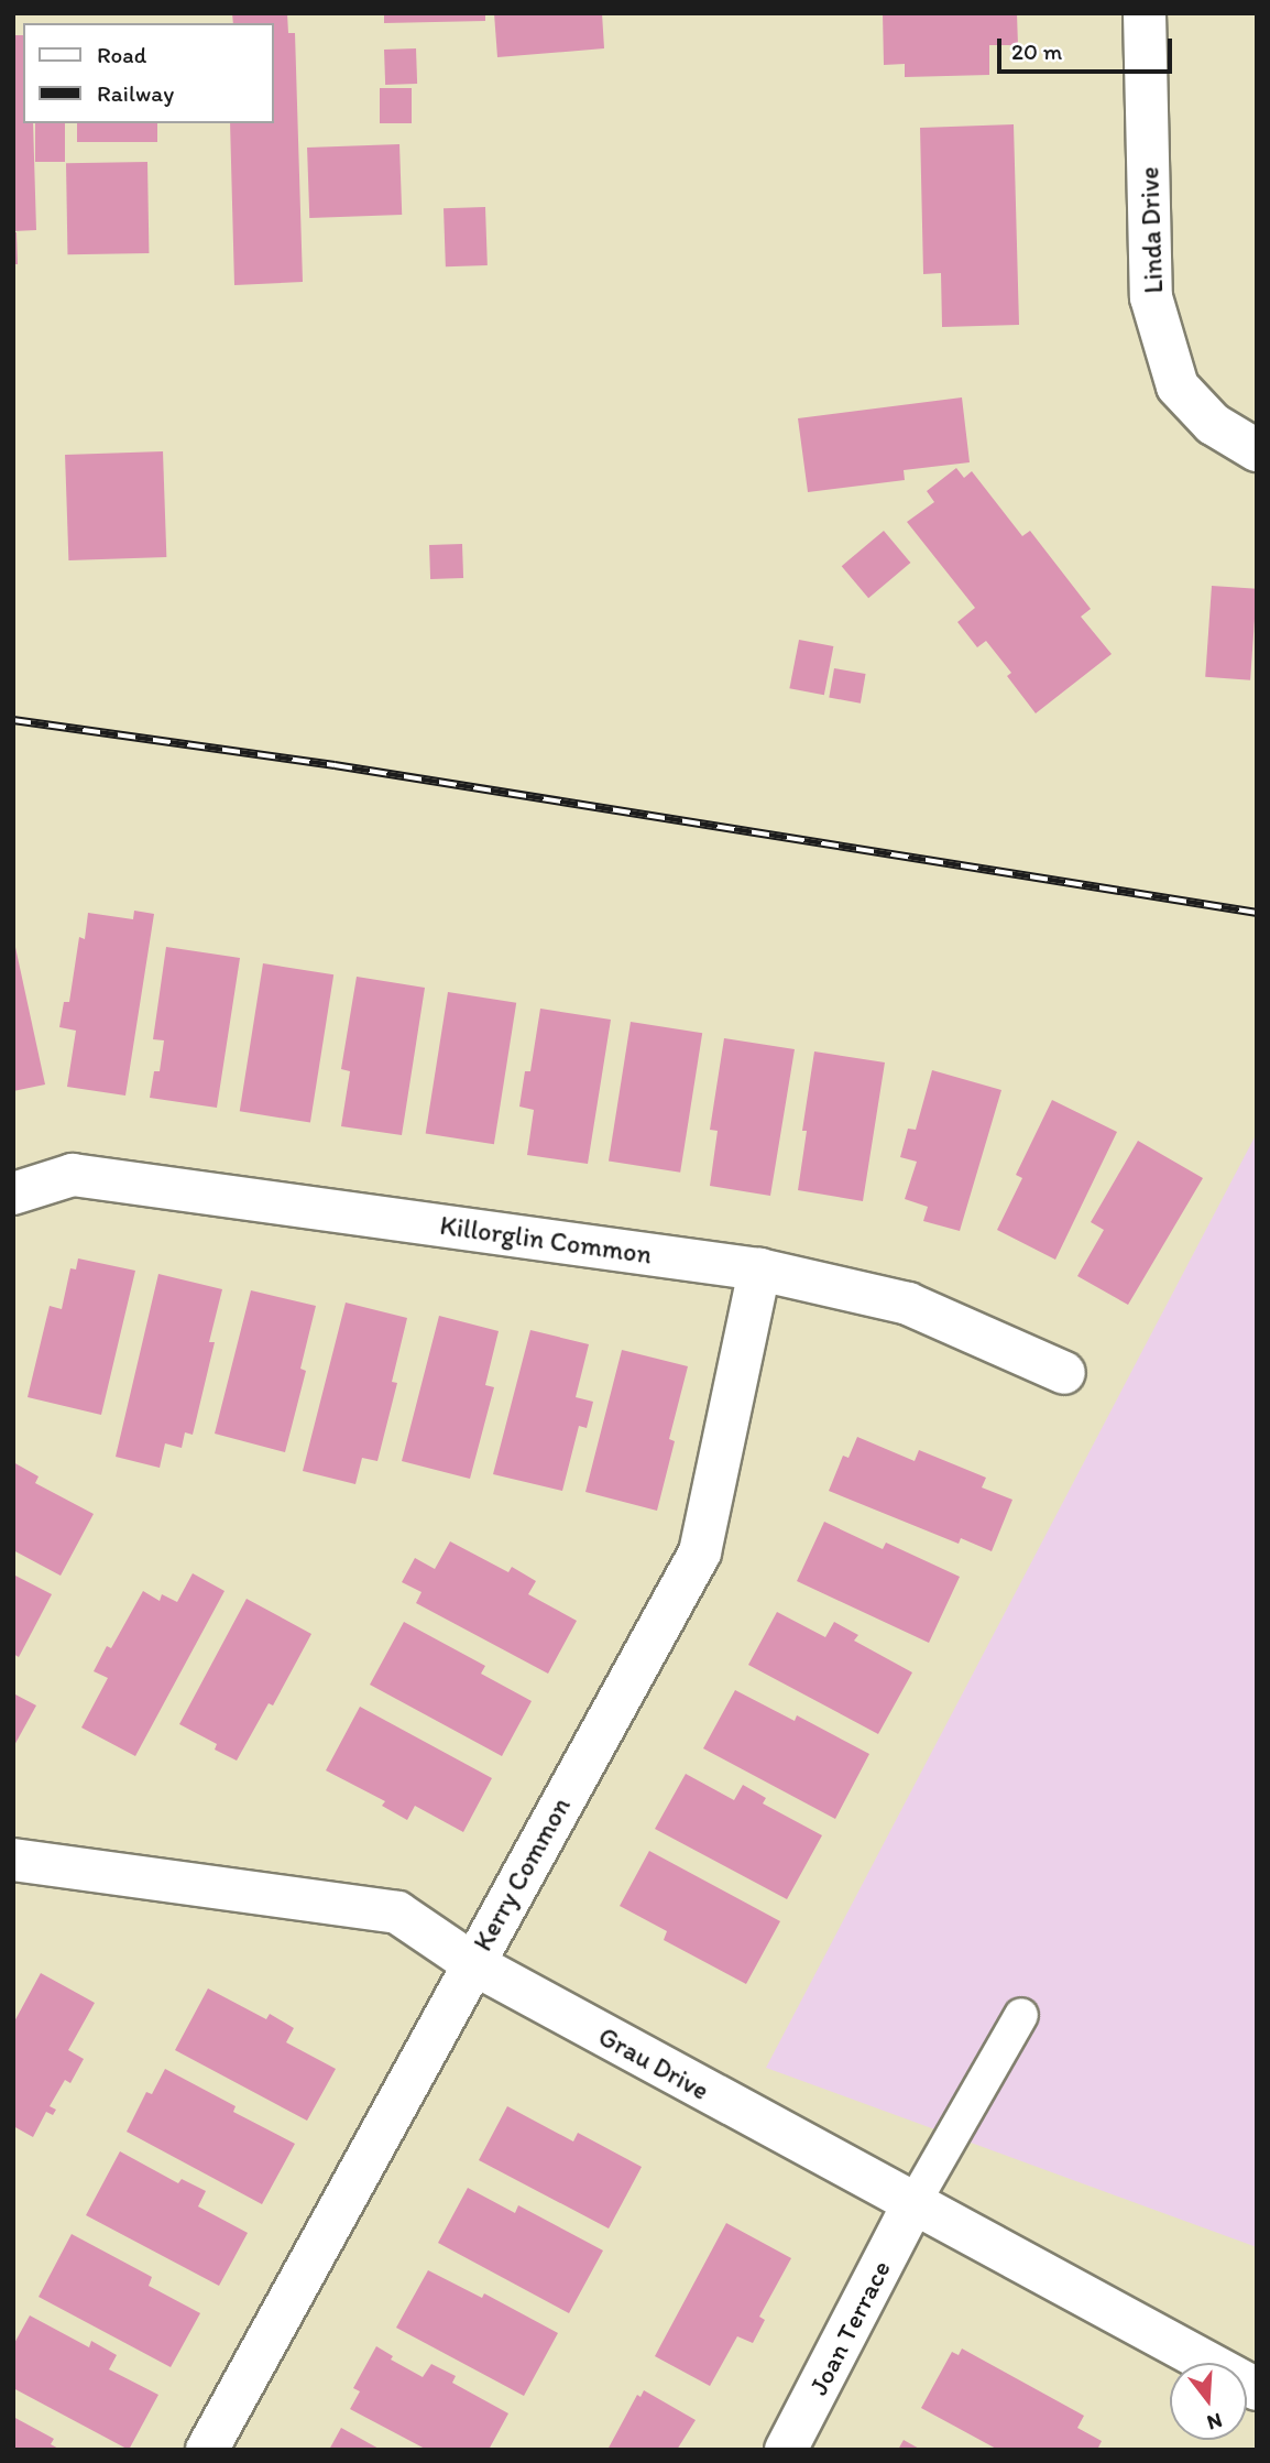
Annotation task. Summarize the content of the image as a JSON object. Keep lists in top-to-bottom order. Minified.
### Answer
{"streets":{"street":["Linda Drive","Killorglin Common","Kerry Common","Grau Drive","Joan Terrace"]},"crossings":[["Killorglin Common","Kerry Common"],["Kerry Common","Grau Drive"],["Grau Drive","Joan Terrace"]],"legend":["Road","Railway"],"scale_bar":"20 m","north":"bottom"}
